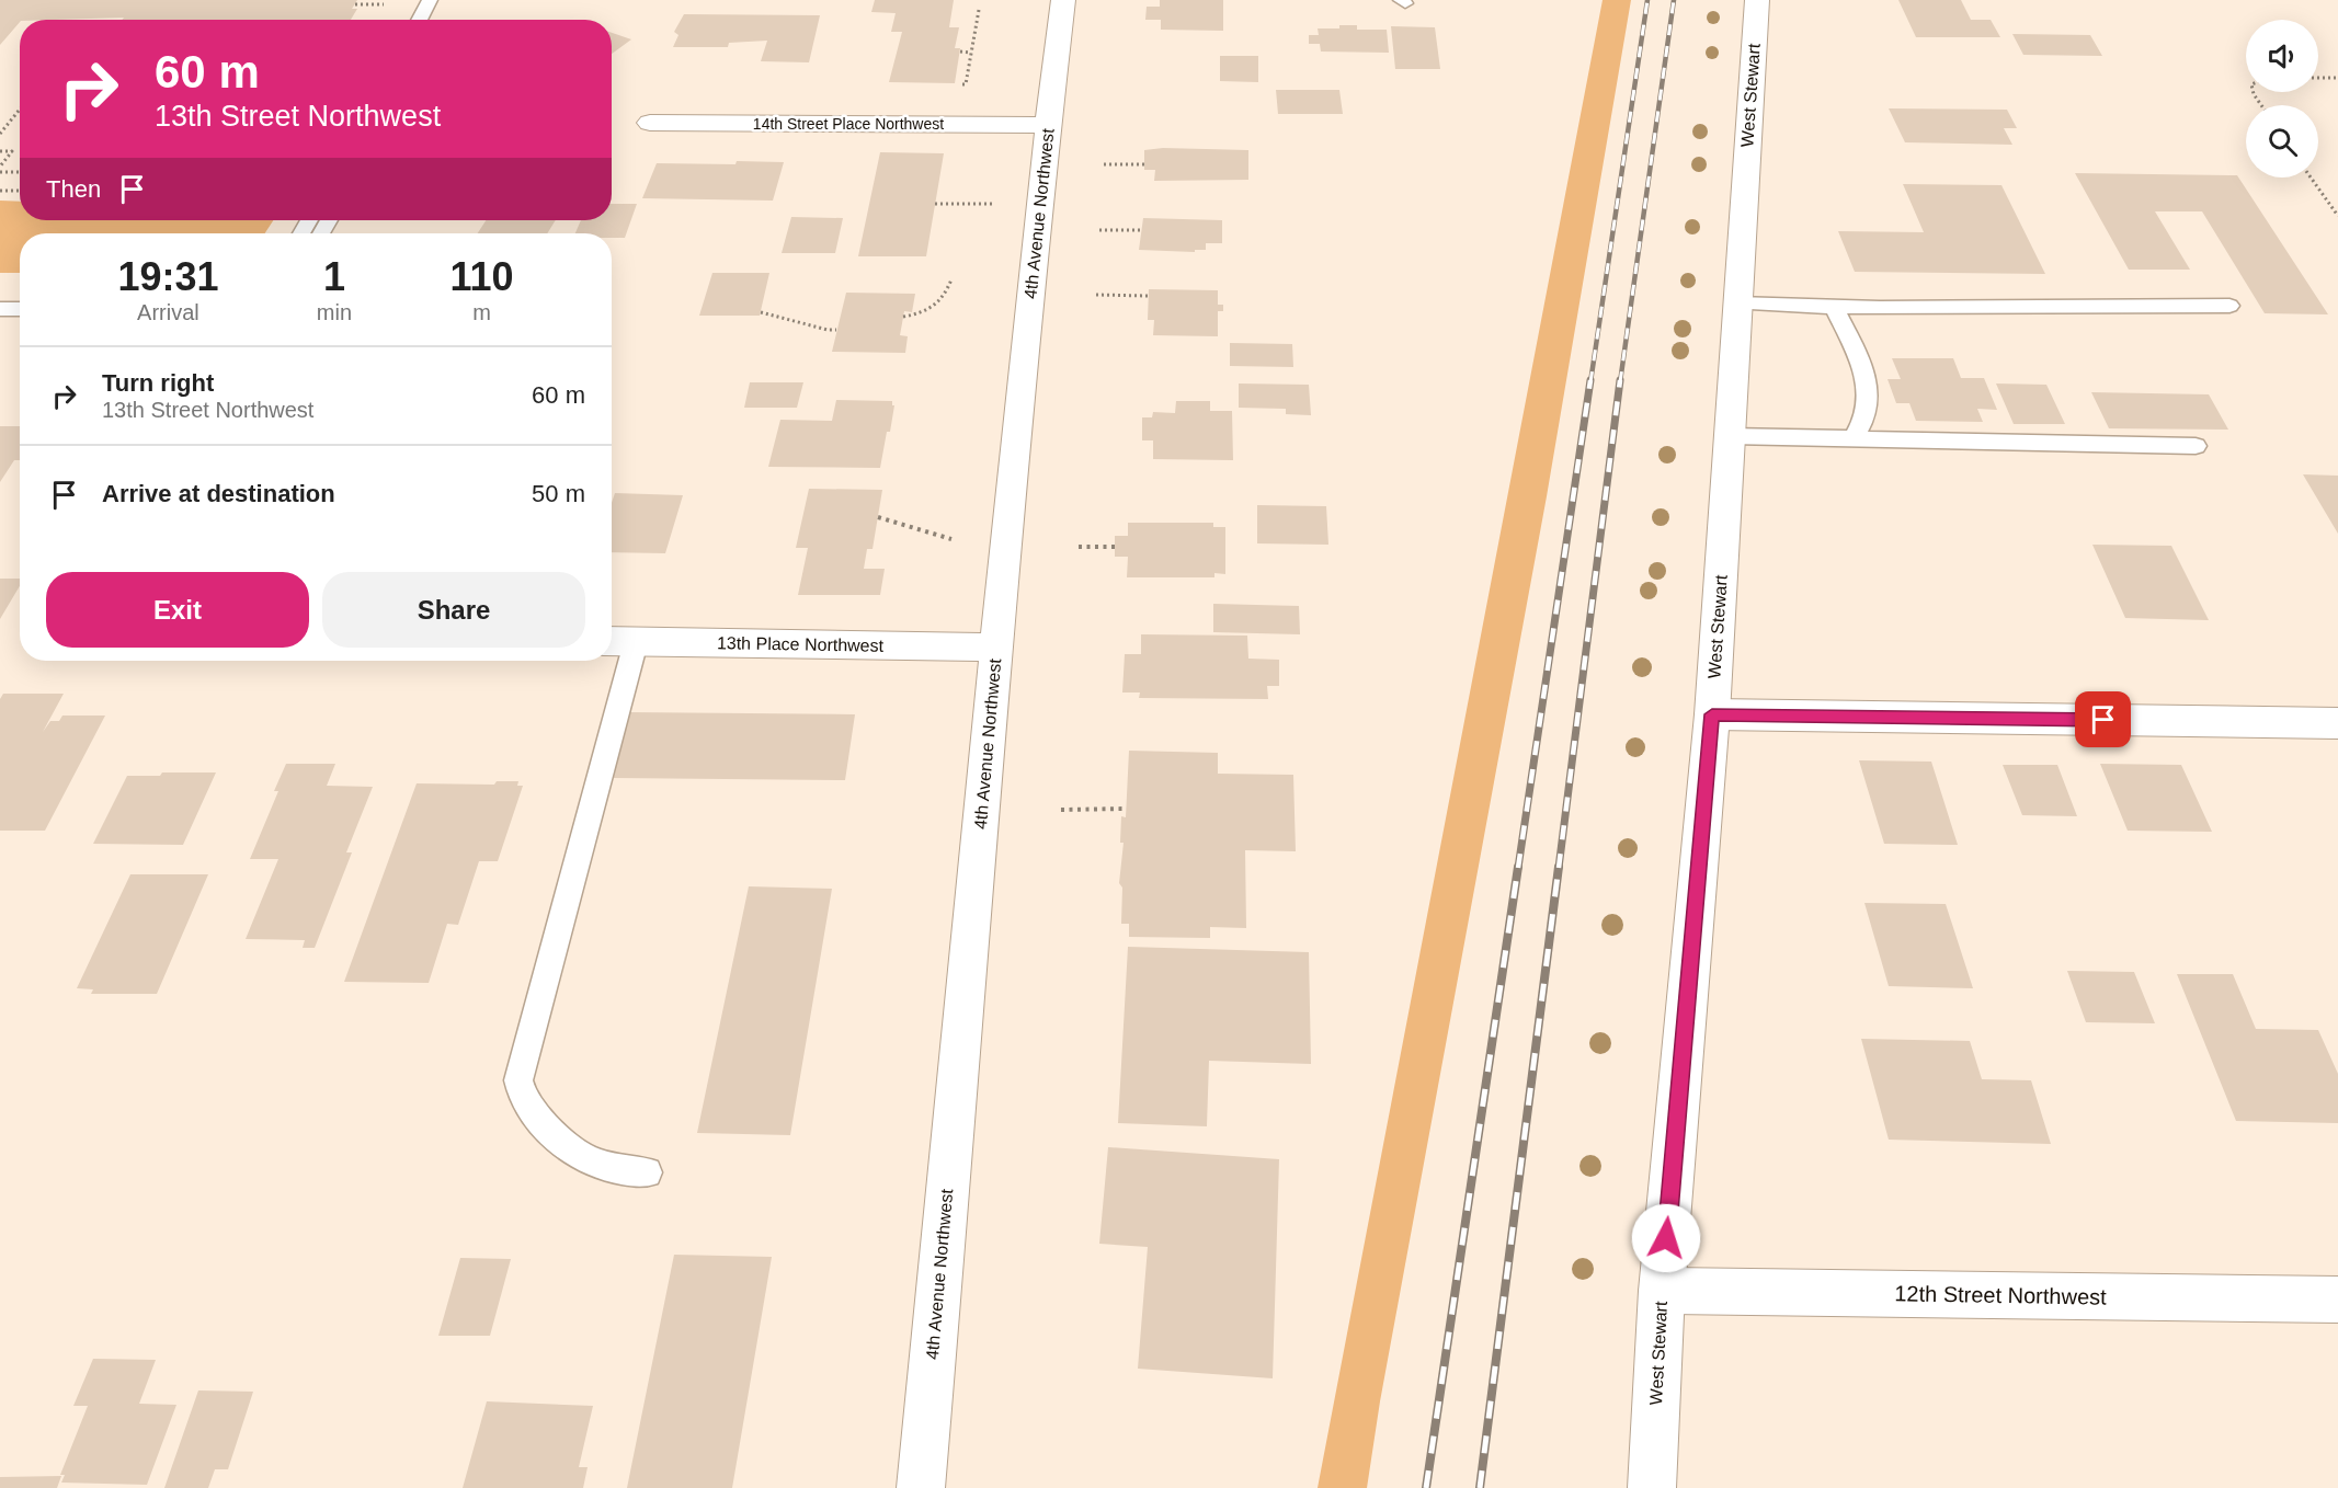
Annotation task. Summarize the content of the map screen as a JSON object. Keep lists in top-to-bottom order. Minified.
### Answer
{"streets":{"street":["West Stewart","14th Street Place Northwest","4th Avenue Northwest","13th Place Northwest","12th Street Northwest"]},"crossings":[["West Stewart","12th Street Northwest"],["14th Street Place Northwest","4th Avenue Northwest"],["4th Avenue Northwest","13th Place Northwest"]],"page":{"turn":["60 m","13th Street Northwest"],"then":"Then","eta":["19:31","Arrival","1","min","110","m"],"list":[{"name":"Turn right","note":"13th Street Northwest","value":"60 m"},{"name":"Arrive at destination","value":"50 m"}],"buttons":["Exit","Share"]}}
